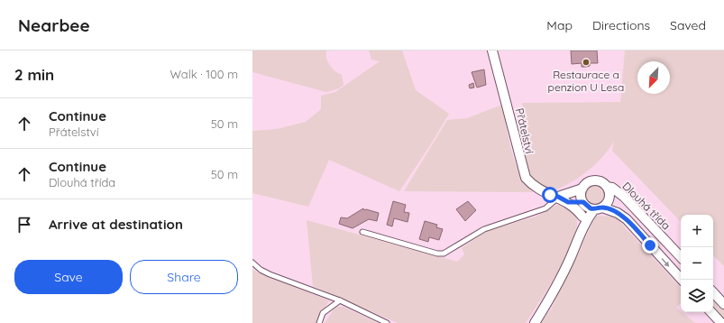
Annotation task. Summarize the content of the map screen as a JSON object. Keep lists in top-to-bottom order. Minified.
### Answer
{"streets":{"street":["Přátelství","Dlouhá třída"]},"crossings":[["Přátelství","Dlouhá třída"]],"places":["Restaurace a penzion U Lesa"],"north":"bottom left","page":{"header":"Nearbee","nav":["Map","Directions","Saved"],"heading":["2 min","Walk · 100 m"],"list":[["Continue","Přátelství","50 m"],["Continue","Dlouhá třída","50 m"],"Arrive at destination"],"map_buttons":["+","−"],"buttons":["Save","Share"]}}
